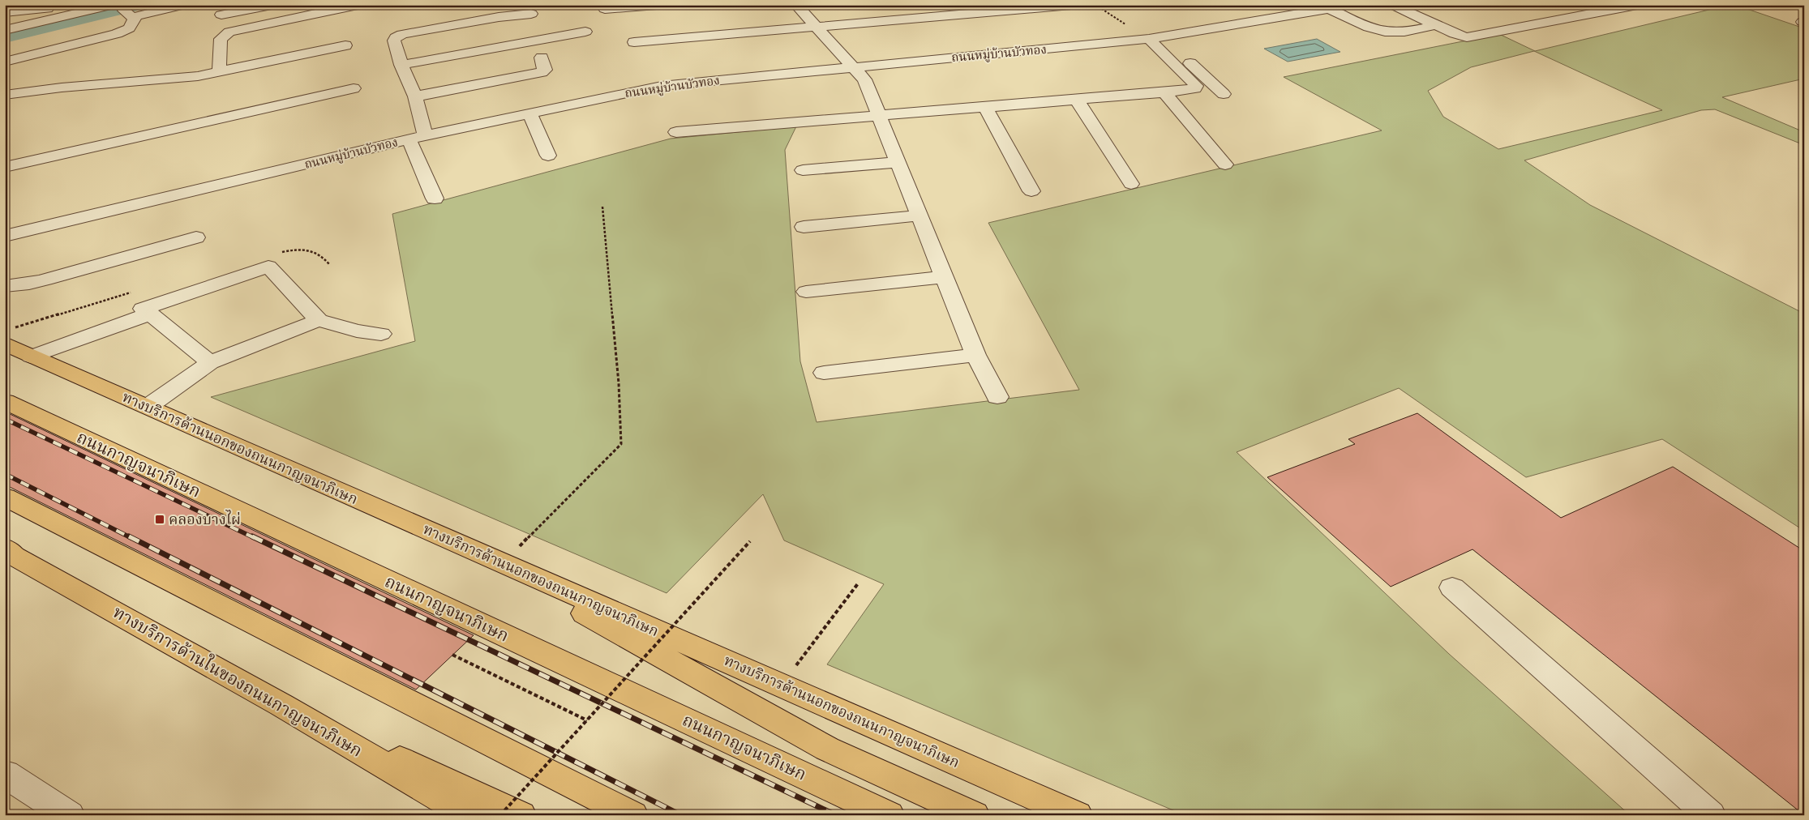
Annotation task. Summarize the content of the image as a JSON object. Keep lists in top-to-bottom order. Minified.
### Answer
{"streets":{"main road":["ทางบริการด้านนอกของถนนกาญจนาภิเษก","ถนนกาญจนาภิเษก","ทางบริการด้านในของถนนกาญจนาภิเษก"],"street":["ถนนหมู่บ้านบัวทอง"]},"places":{"transit":["คลองบางไผ่"]}}
